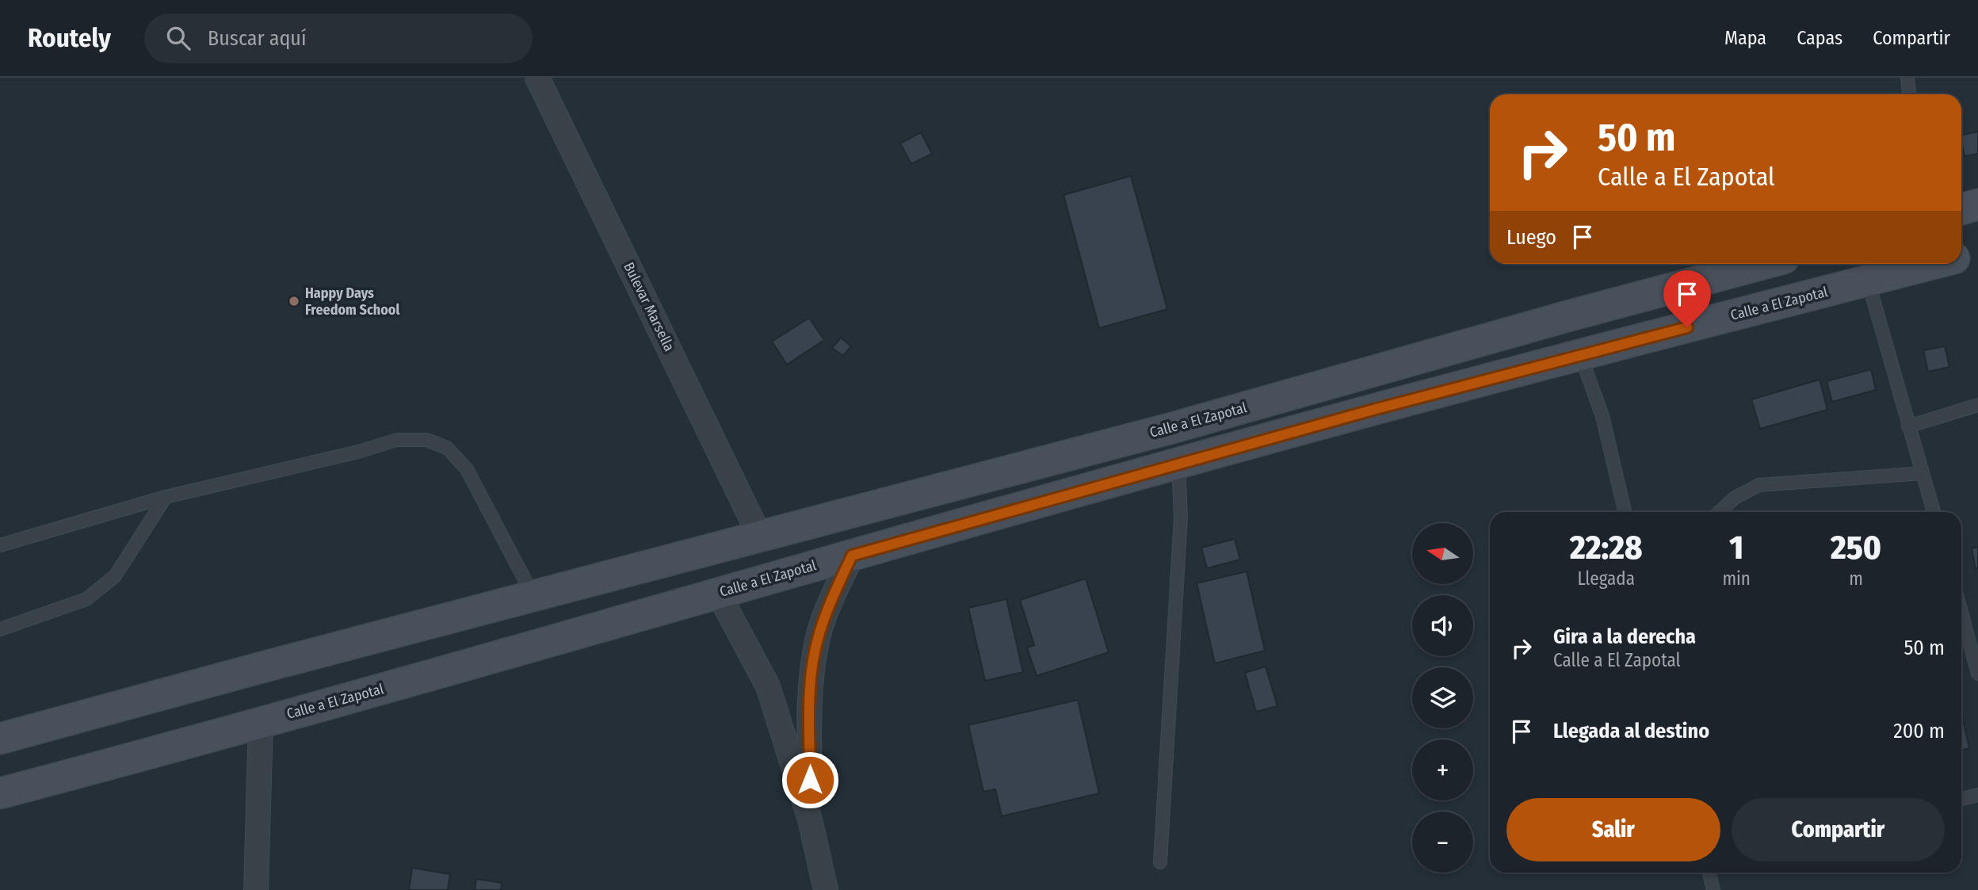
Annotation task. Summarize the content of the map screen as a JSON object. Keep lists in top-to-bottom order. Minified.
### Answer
{"streets":{"street":["Calle a El Zapotal","Bulevar Marsella"]},"crossings":[["Calle a El Zapotal","Bulevar Marsella"]],"places":["Happy Days Freedom School"],"north":"left","page":{"header":"Routely","search":"Buscar aquí","nav":["Mapa","Capas","Compartir"],"turn":["50 m","Calle a El Zapotal"],"then":"Luego","eta":["22:28","Llegada","1","min","250","m"],"map_buttons":["+","−"],"list":[{"name":"Gira a la derecha","note":"Calle a El Zapotal","value":"50 m"},{"name":"Llegada al destino","value":"200 m"}],"buttons":["Salir","Compartir"]}}
